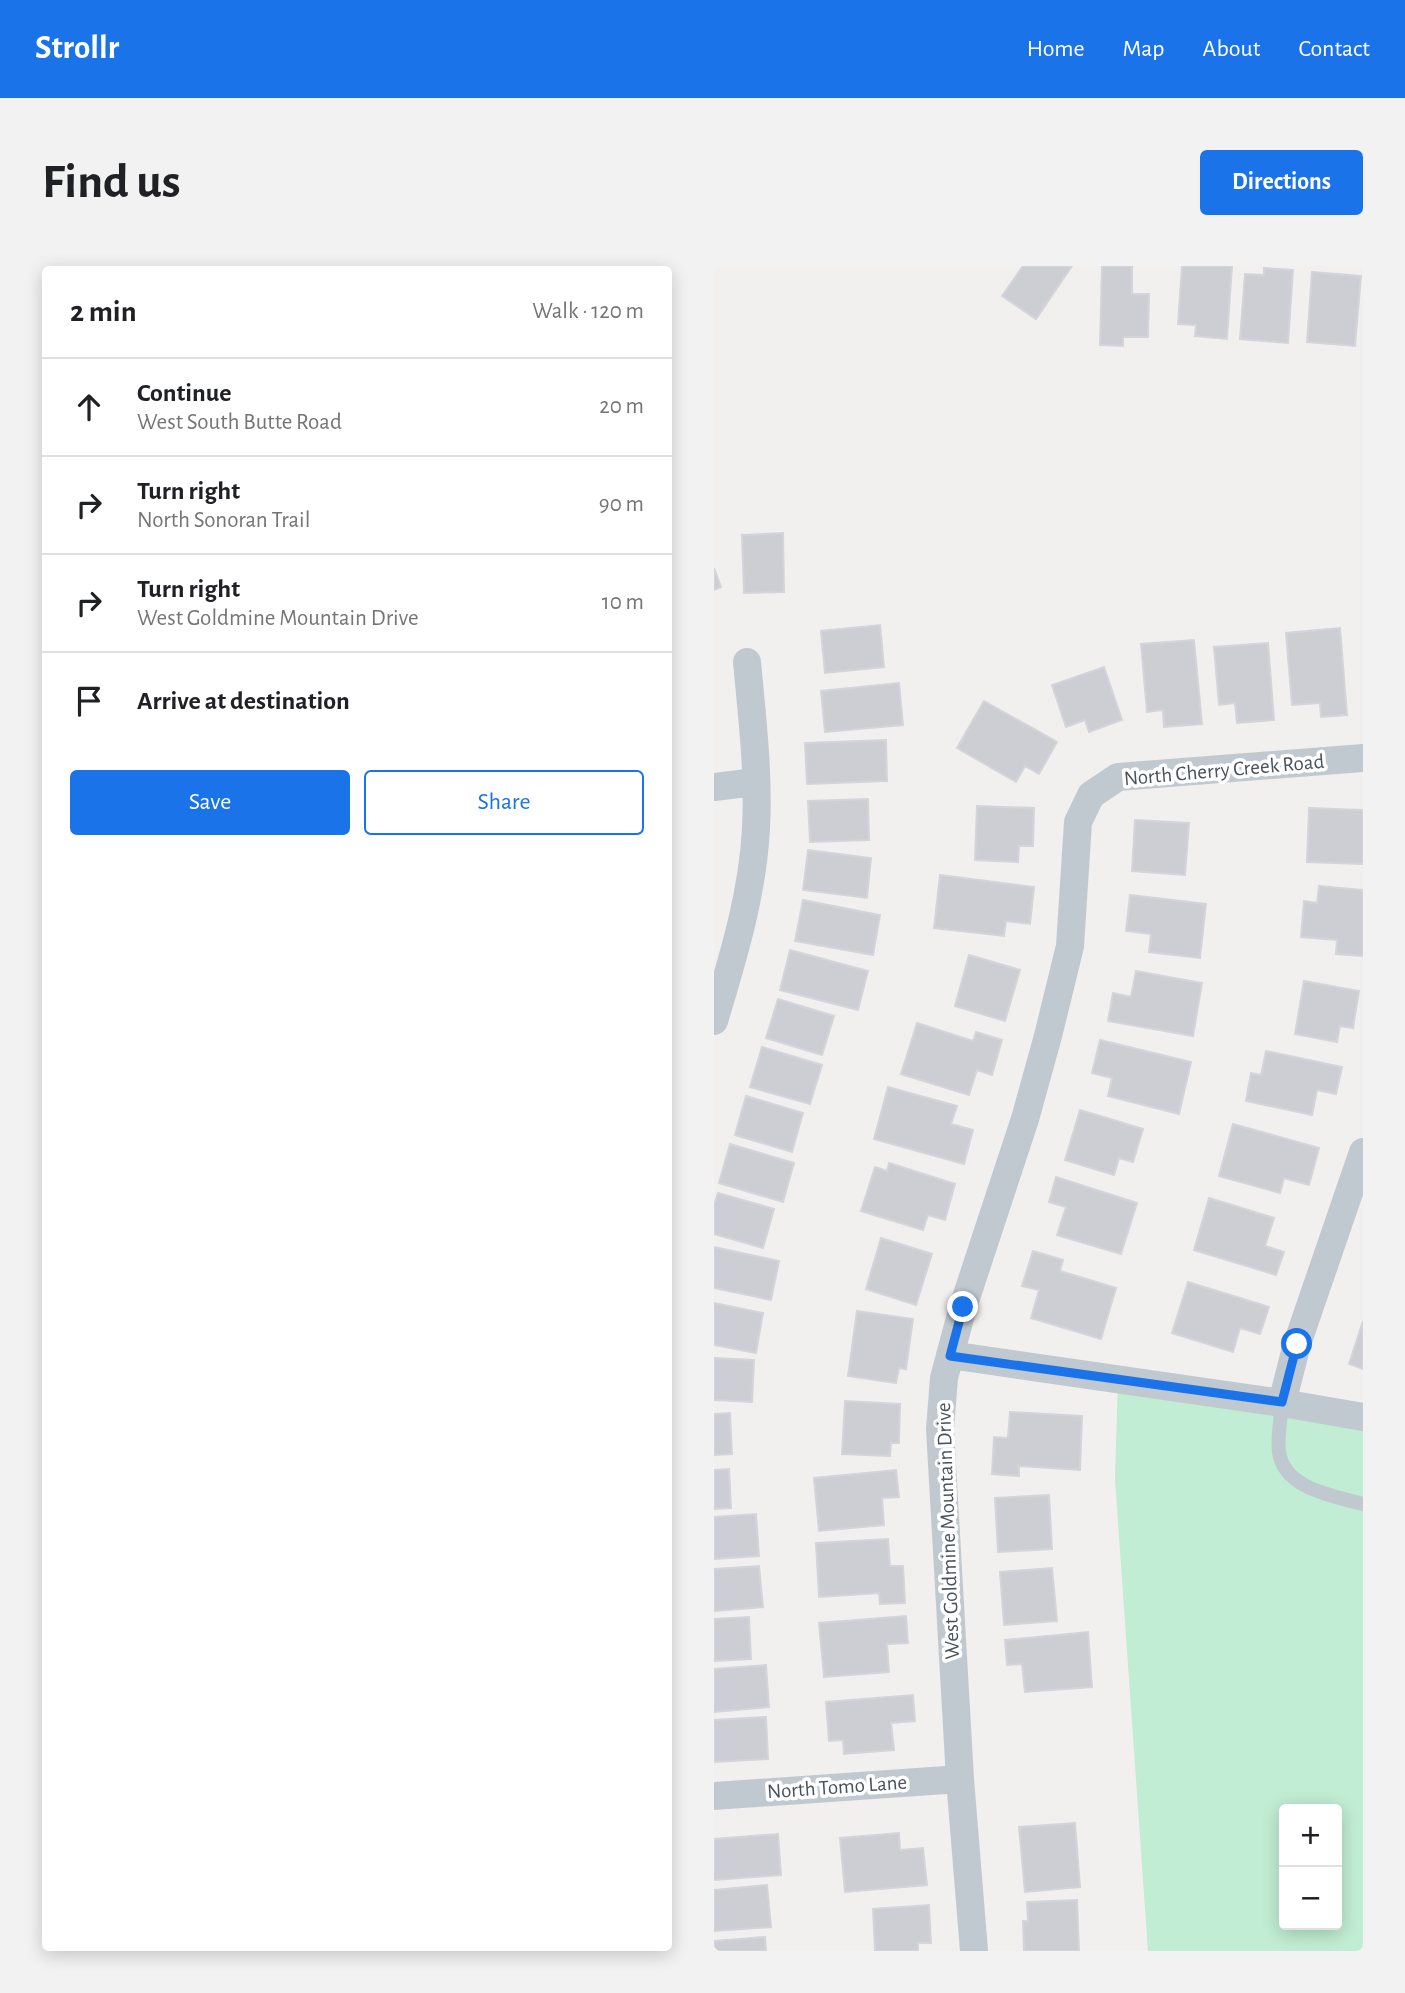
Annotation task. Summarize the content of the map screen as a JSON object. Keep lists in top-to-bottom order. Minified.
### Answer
{"streets":{"street":["North Cherry Creek Road","West Goldmine Mountain Drive","North Tomo Lane"]},"crossings":[["North Cherry Creek Road","West Goldmine Mountain Drive"],["West Goldmine Mountain Drive","North Tomo Lane"]],"page":{"header":"Strollr","nav":["Home","Map","About","Contact"],"buttons":["Directions",["Save","Share"]],"title":"Find us","heading":["2 min","Walk · 120 m"],"list":[["Continue","West South Butte Road","20 m"],["Turn right","North Sonoran Trail","90 m"],["Turn right","West Goldmine Mountain Drive","10 m"],"Arrive at destination"],"map_buttons":["+","−"]}}
